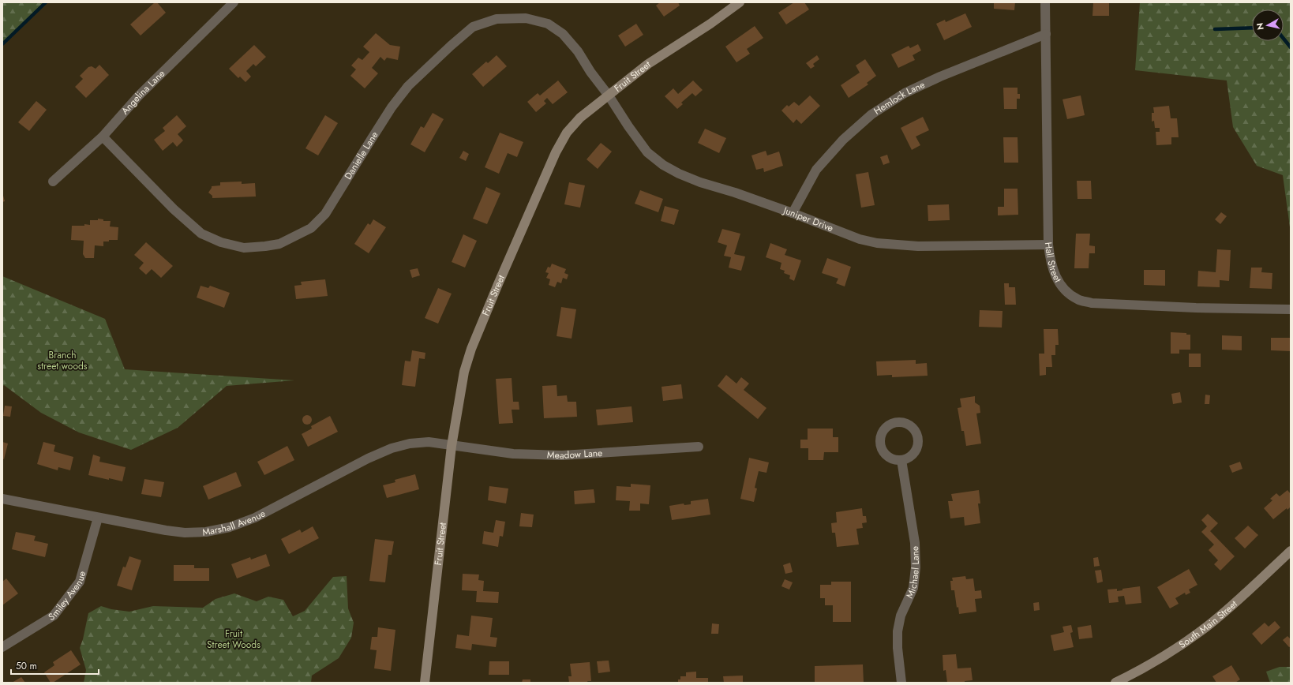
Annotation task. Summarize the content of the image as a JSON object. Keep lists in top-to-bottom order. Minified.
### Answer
{"streets":{"street":["Fruit Street","Angelina Lane","Hemlock Lane","Danielle Lane","Juniper Drive","Hall Street","Meadow Lane","Marshall Avenue","Michael Lane","Smiley Avenue","South Main Street"]},"crossings":[["Fruit Street","Danielle Lane"],["Fruit Street","Juniper Drive"],["Fruit Street","Meadow Lane"],["Fruit Street","Marshall Avenue"],["Angelina Lane","Danielle Lane"],["Hemlock Lane","Juniper Drive"],["Hemlock Lane","Hall Street"],["Danielle Lane","Juniper Drive"],["Juniper Drive","Hall Street"],["Meadow Lane","Marshall Avenue"],["Marshall Avenue","Smiley Avenue"]],"parks":["Branch street woods","Fruit Street Woods"],"scale_bar":"50 m","north":"left"}
